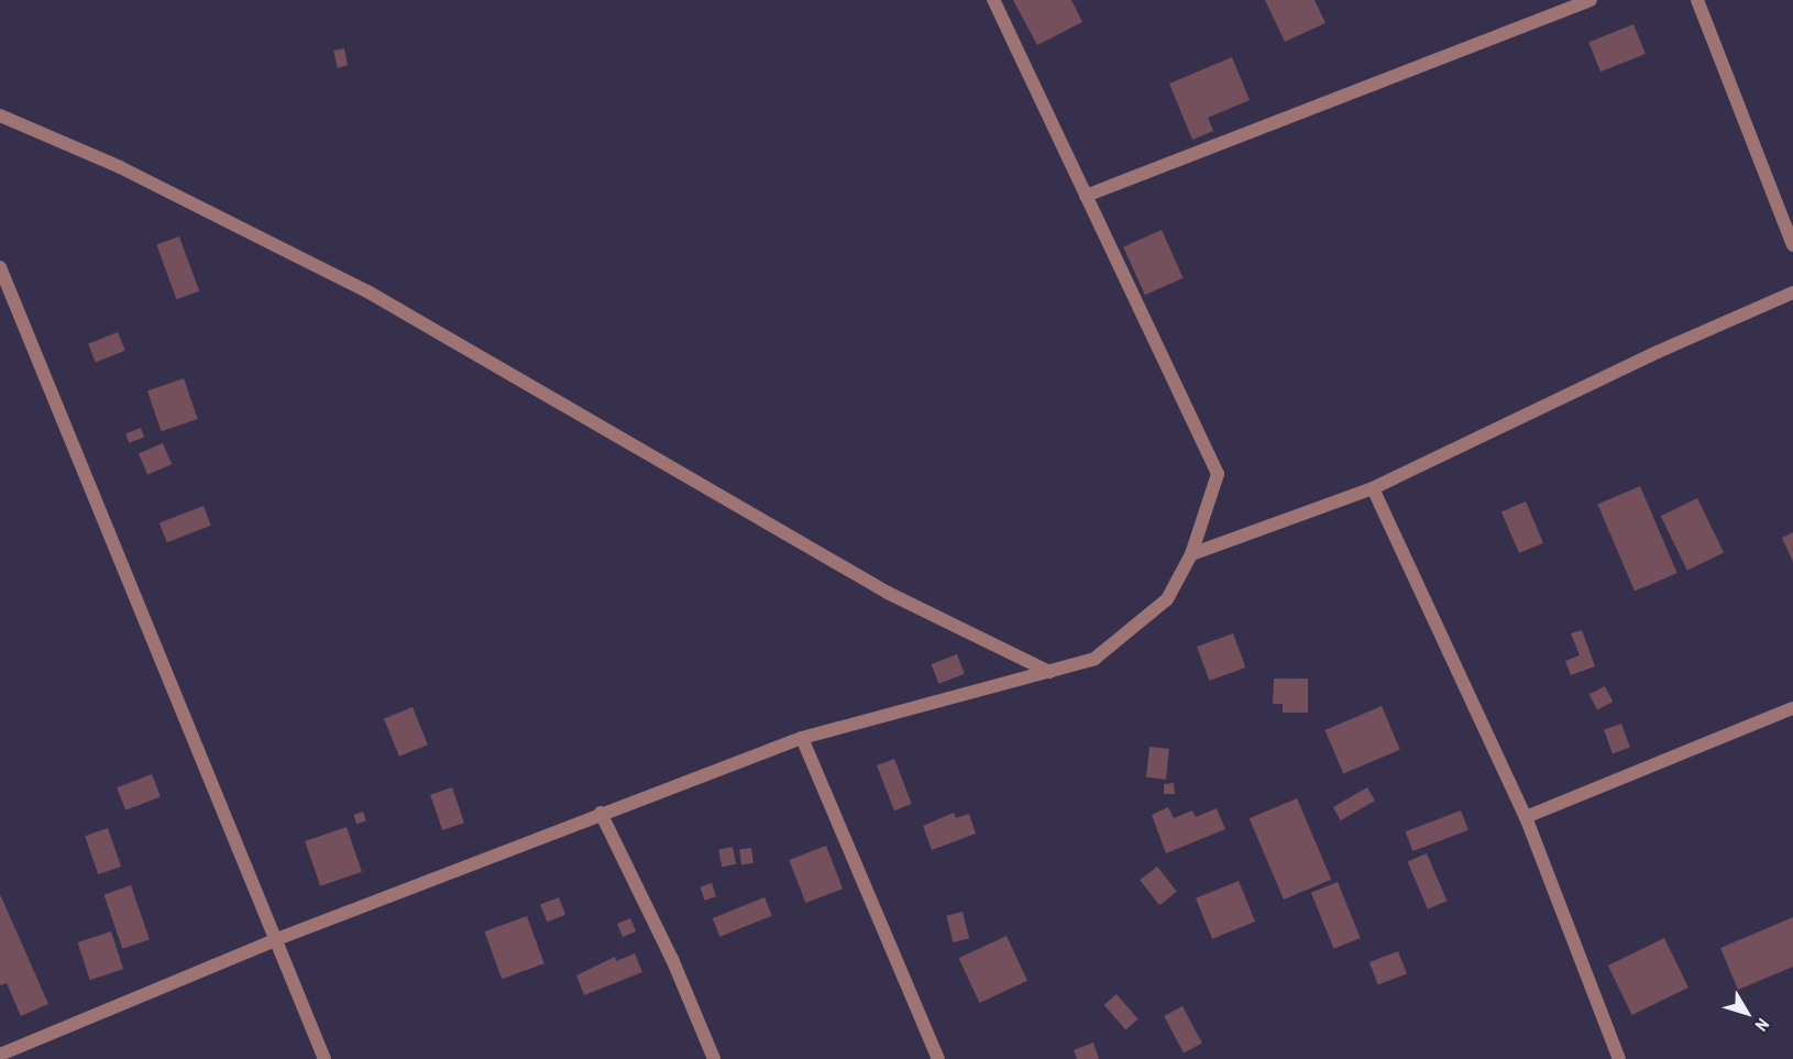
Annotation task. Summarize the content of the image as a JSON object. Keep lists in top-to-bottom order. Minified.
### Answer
{"north":"bottom right"}
